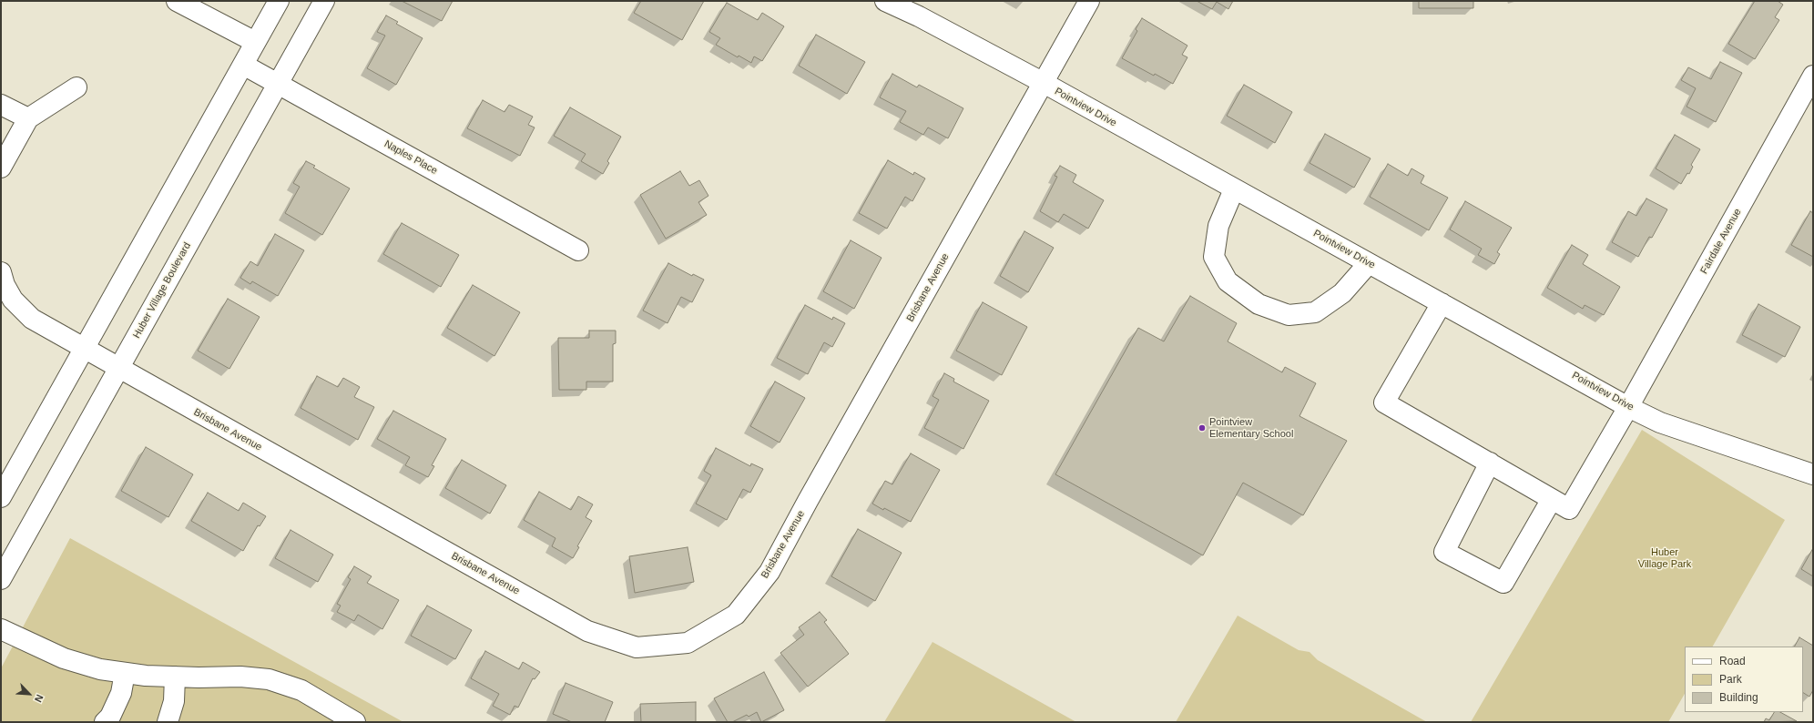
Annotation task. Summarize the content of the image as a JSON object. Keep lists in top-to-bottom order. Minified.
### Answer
{"streets":{"street":["Pointview Drive","Naples Place","Fairdale Avenue","Brisbane Avenue","Huber Village Boulevard"]},"crossings":[["Pointview Drive","Fairdale Avenue"],["Pointview Drive","Brisbane Avenue"],["Naples Place","Huber Village Boulevard"],["Brisbane Avenue","Huber Village Boulevard"]],"parks":["Huber Village Park"],"places":["Pointview Elementary School"],"legend":["Road","Park","Building"],"north":"bottom right"}
